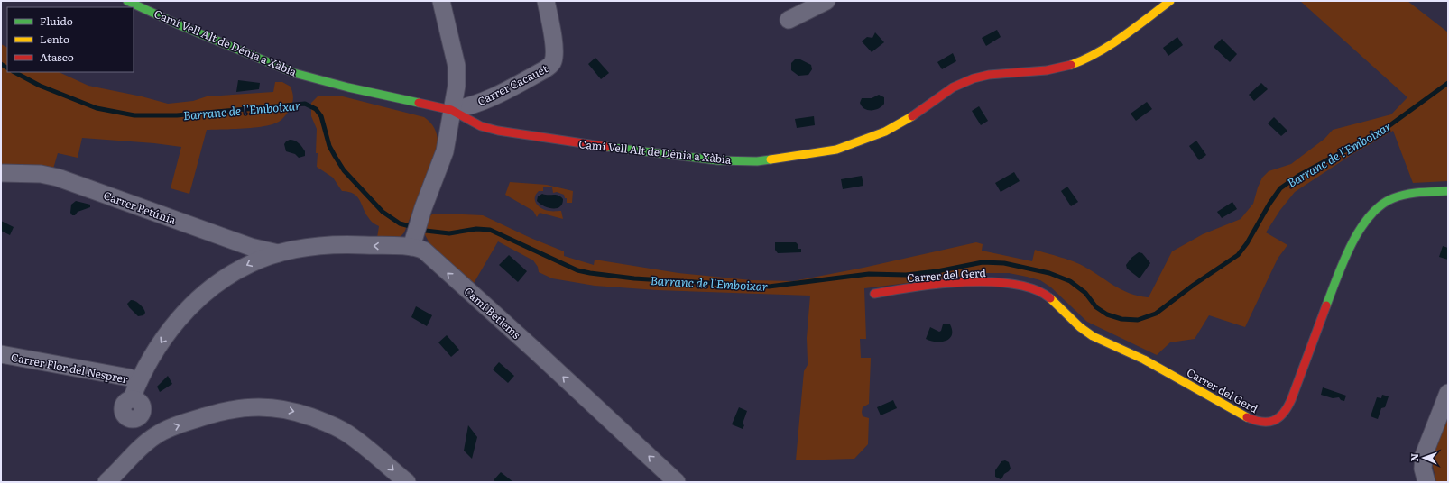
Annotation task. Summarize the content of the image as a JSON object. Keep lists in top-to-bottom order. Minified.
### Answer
{"streets":{"street":["Camí Vell Alt de Dénia a Xàbia","Carrer Cacauet","Carrer Petúnia","Carrer del Gerd","Camí Betlems","Carrer Flor del Nesprer"]},"crossings":[["Camí Vell Alt de Dénia a Xàbia","Carrer Cacauet"]],"one_way":["Camí Betlems"],"water":["Barranc de l'Emboixar"],"legend":["Fluido","Lento","Atasco"],"north":"left"}
